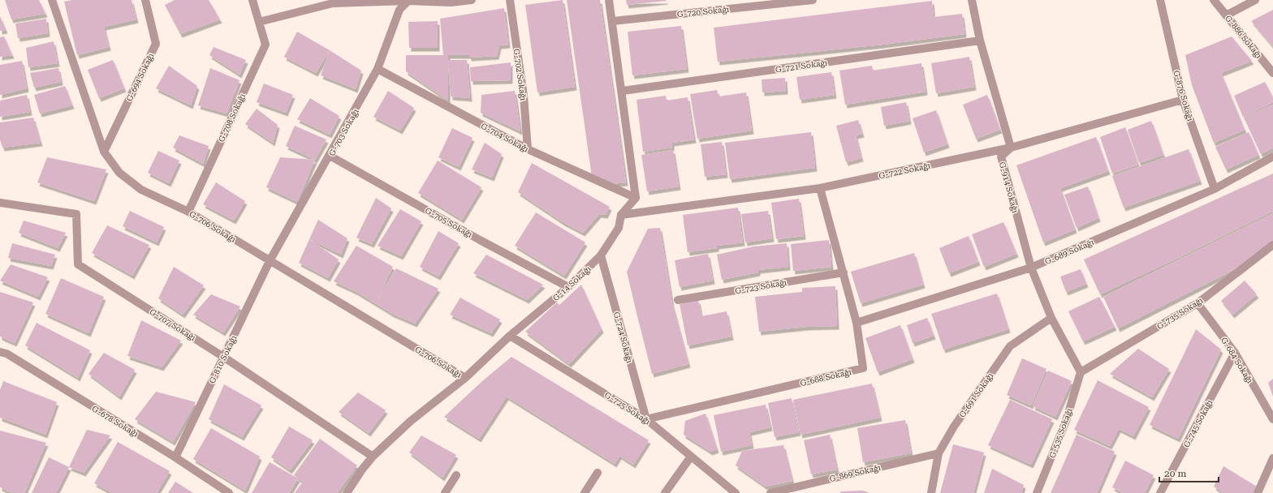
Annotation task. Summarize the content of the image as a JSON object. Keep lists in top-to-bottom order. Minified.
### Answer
{"streets":{"street":["G-720 Sokağı","G-886 Sokağı","G-721 Sokağı","G-702 Sokağı","G-694 Sokağı","G-876 Sokağı","G-708 Sokağı","G-703 Sokağı","G-704 Sokağı","G-722 Sokağı","G-914 Sokağı","G-705 Sokağı","G-706 Sokağı","G-689 Sokağı","G-14 Sokağı","G-723 Sokağı","G-735 Sokağı","G-707 Sokağı","G-724 Sokağı","G-810 Sokağı","G-684 Sokağı","G-688 Sokağı","G-691 Sokağı","G-725 Sokağı","G-678 Sokağı","G-745 Sokağı","G-535 Sokağı","G-869 Sokağı"]},"crossings":[["G-702 Sokağı","G-704 Sokağı"],["G-694 Sokağı","G-706 Sokağı"],["G-876 Sokağı","G-722 Sokağı"],["G-876 Sokağı","G-689 Sokağı"],["G-708 Sokağı","G-706 Sokağı"],["G-703 Sokağı","G-704 Sokağı"],["G-703 Sokağı","G-705 Sokağı"],["G-703 Sokağı","G-706 Sokağı"],["G-703 Sokağı","G-810 Sokağı"],["G-704 Sokağı","G-14 Sokağı"],["G-722 Sokağı","G-914 Sokağı"],["G-722 Sokağı","G-14 Sokağı"],["G-722 Sokağı","G-688 Sokağı"],["G-914 Sokağı","G-689 Sokağı"],["G-914 Sokağı","G-735 Sokağı"],["G-914 Sokağı","G-691 Sokağı"],["G-914 Sokağı","G-535 Sokağı"],["G-705 Sokağı","G-14 Sokağı"],["G-706 Sokağı","G-14 Sokağı"],["G-706 Sokağı","G-810 Sokağı"],["G-689 Sokağı","G-688 Sokağı"],["G-14 Sokağı","G-707 Sokağı"],["G-14 Sokağı","G-724 Sokağı"],["G-14 Sokağı","G-725 Sokağı"],["G-723 Sokağı","G-688 Sokağı"],["G-735 Sokağı","G-684 Sokağı"],["G-735 Sokağı","G-535 Sokağı"],["G-707 Sokağı","G-810 Sokağı"],["G-724 Sokağı","G-688 Sokağı"],["G-724 Sokağı","G-725 Sokağı"],["G-810 Sokağı","G-678 Sokağı"],["G-684 Sokağı","G-745 Sokağı"],["G-688 Sokağı","G-725 Sokağı"],["G-691 Sokağı","G-869 Sokağı"]],"scale_bar":"20 m"}
